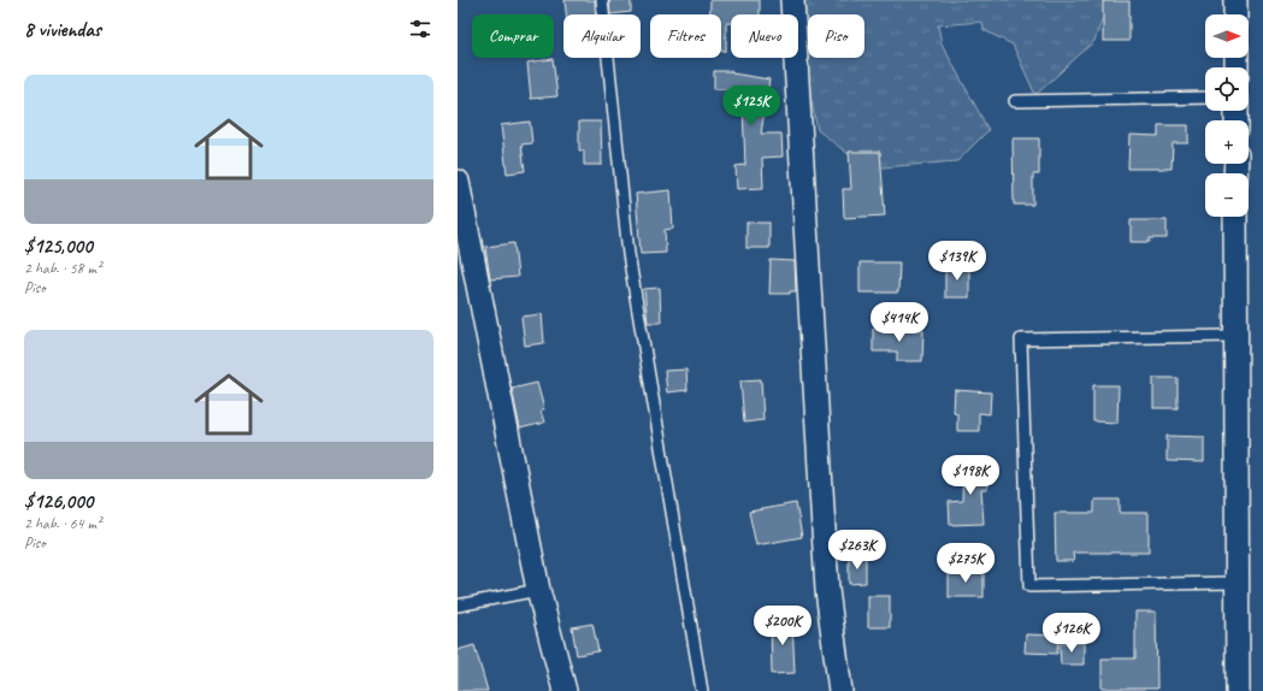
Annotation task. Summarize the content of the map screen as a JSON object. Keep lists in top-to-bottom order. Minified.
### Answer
{"north":"right","page":{"heading":"8 viviendas","map_buttons":["+","−"],"chip":["Comprar","Alquilar","Filtros","Nuevo","Piso"],"list":[{"name":"$125,000","note":"2 hab. · 58 m² · Piso"},{"name":"$126,000","note":"2 hab. · 64 m² · Piso"}],"price":["$125K","$139K","$414K","$198K","$263K","$275K","$200K","$126K"]}}
